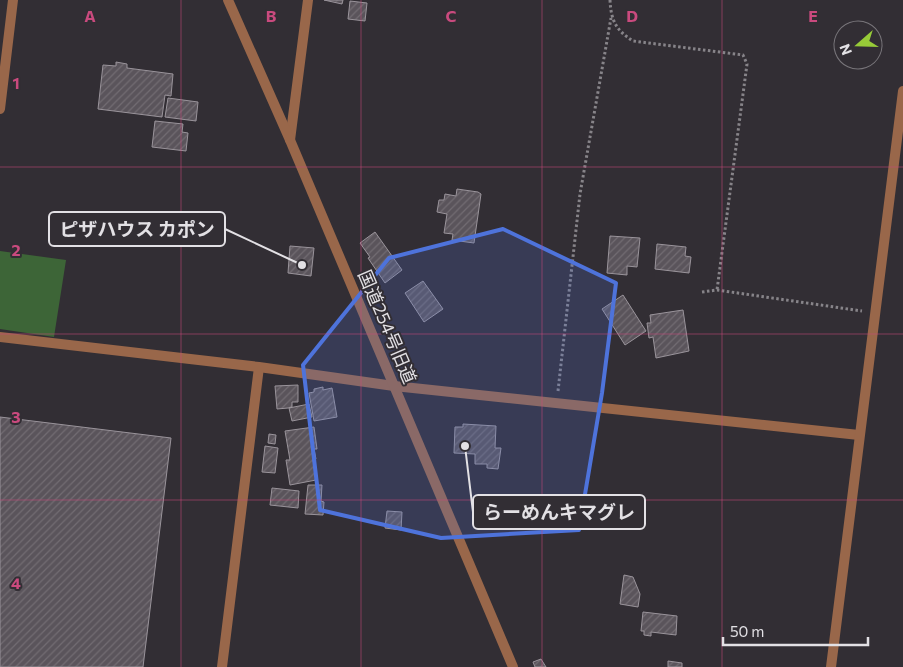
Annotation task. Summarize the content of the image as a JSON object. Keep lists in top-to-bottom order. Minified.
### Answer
{"streets":{"street":["国道254号旧道"]},"places":["ピザハウス カポン","らーめんキマグレ"],"scale_bar":"50 m","north":"left","grid":{"columns":["A","B","C","D","E"],"rows":["1","2","3","4"]}}
